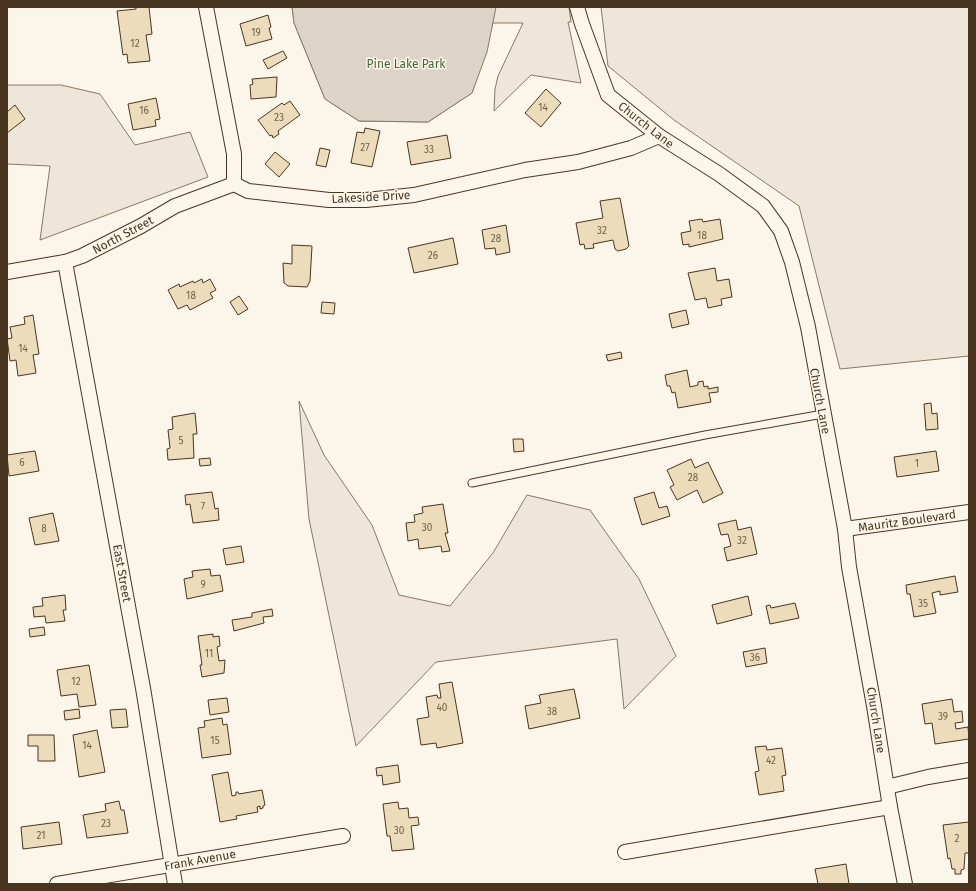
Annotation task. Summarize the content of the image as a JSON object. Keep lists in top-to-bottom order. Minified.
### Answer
{"streets":{"street":["Church Lane","Lakeside Drive","North Street","Mauritz Boulevard","East Street","Frank Avenue"]},"crossings":[["Church Lane","Lakeside Drive"],["Church Lane","Mauritz Boulevard"],["Lakeside Drive","North Street"],["North Street","East Street"],["East Street","Frank Avenue"]],"parks":["Pine Lake Park"],"house_numbers":["19","12","14","16","23","27","33","32","18","28","26","18","14","5","6","1","28","7","30","8","32","9","35","11","36","12","40","38","39","15","14","42","23","30","21","2"]}
